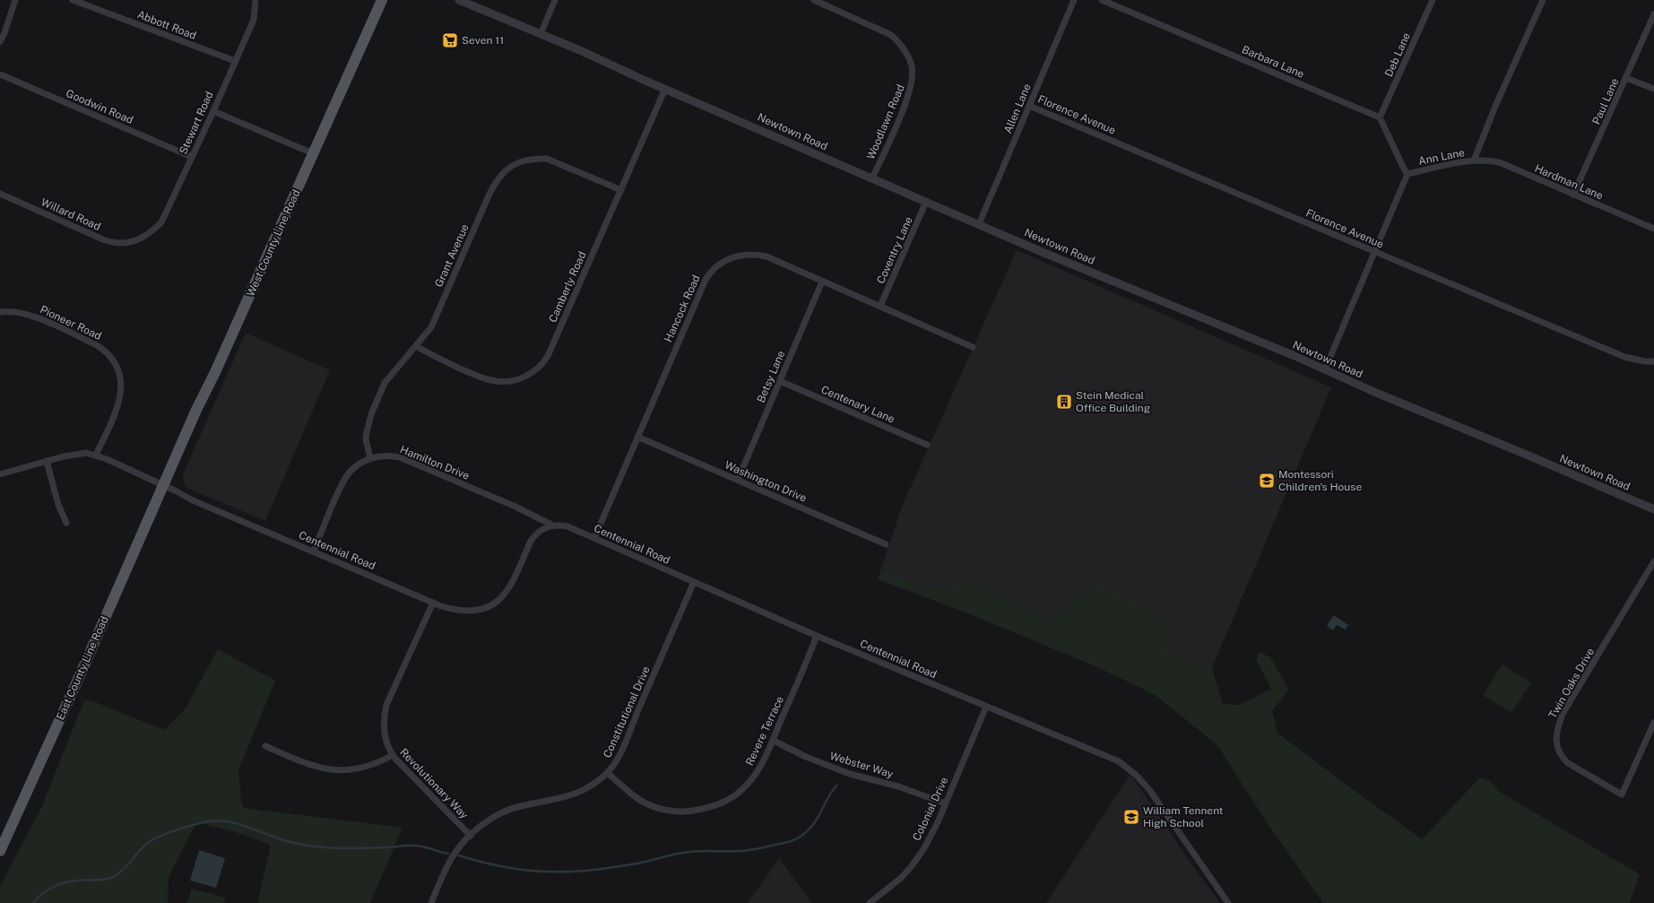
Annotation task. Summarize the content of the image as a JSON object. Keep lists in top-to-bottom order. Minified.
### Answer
{"streets":{"main road":["West County Line Road","East County Line Road"],"street":["Abbott Road","Deb Lane","Barbara Lane","Paul Lane","Goodwin Road","Allen Lane","Florence Avenue","Woodlawn Road","Stewart Road","Newtown Road","Ann Lane","Hardman Lane","Willard Road","Coventry Lane","Grant Avenue","Camberly Road","Hancock Road","Pioneer Road","Betsy Lane","Centenary Lane","Hamilton Drive","Washington Drive","Centennial Road","Twin Oaks Drive","Constitutional Drive","Revere Terrace","Webster Way","Revolutionary Way","Colonial Drive"]},"crossings":[["Abbott Road","Stewart Road"],["Deb Lane","Barbara Lane"],["Paul Lane","Hardman Lane"],["Goodwin Road","Stewart Road"],["Allen Lane","Florence Avenue"],["Allen Lane","Newtown Road"],["Florence Avenue","Ann Lane"],["Woodlawn Road","Newtown Road"],["Stewart Road","Willard Road"],["Newtown Road","Ann Lane"],["Newtown Road","Coventry Lane"],["Newtown Road","Camberly Road"],["Ann Lane","Hardman Lane"],["West County Line Road","Centennial Road"],["West County Line Road","East County Line Road"],["Coventry Lane","Hancock Road"],["Grant Avenue","Camberly Road"],["Grant Avenue","Hamilton Drive"],["Hancock Road","Betsy Lane"],["Hancock Road","Washington Drive"],["Hancock Road","Centennial Road"],["Pioneer Road","Centennial Road"],["Betsy Lane","Centenary Lane"],["Betsy Lane","Washington Drive"],["Hamilton Drive","Centennial Road"],["Centennial Road","East County Line Road"],["Centennial Road","Constitutional Drive"],["Centennial Road","Revere Terrace"],["Centennial Road","Revolutionary Way"],["Centennial Road","Colonial Drive"],["Constitutional Drive","Revere Terrace"],["Constitutional Drive","Revolutionary Way"],["Revere Terrace","Webster Way"],["Webster Way","Colonial Drive"]],"places":{"supermarket":["Seven 11"],"building":["Stein Medical Office Building"],"school or university":["Montessori Children's House","William Tennent High School"]}}
